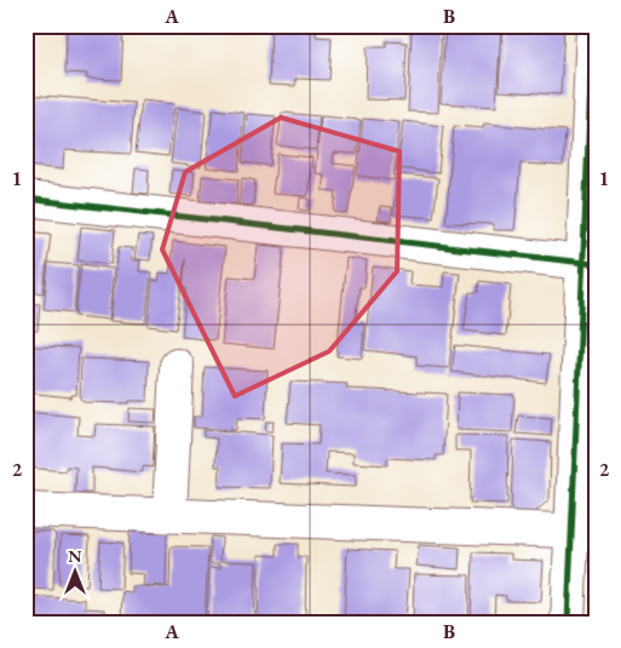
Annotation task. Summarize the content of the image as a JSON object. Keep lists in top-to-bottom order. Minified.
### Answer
{"north":"top","grid":{"columns":["A","B"],"rows":["1","2"]}}
